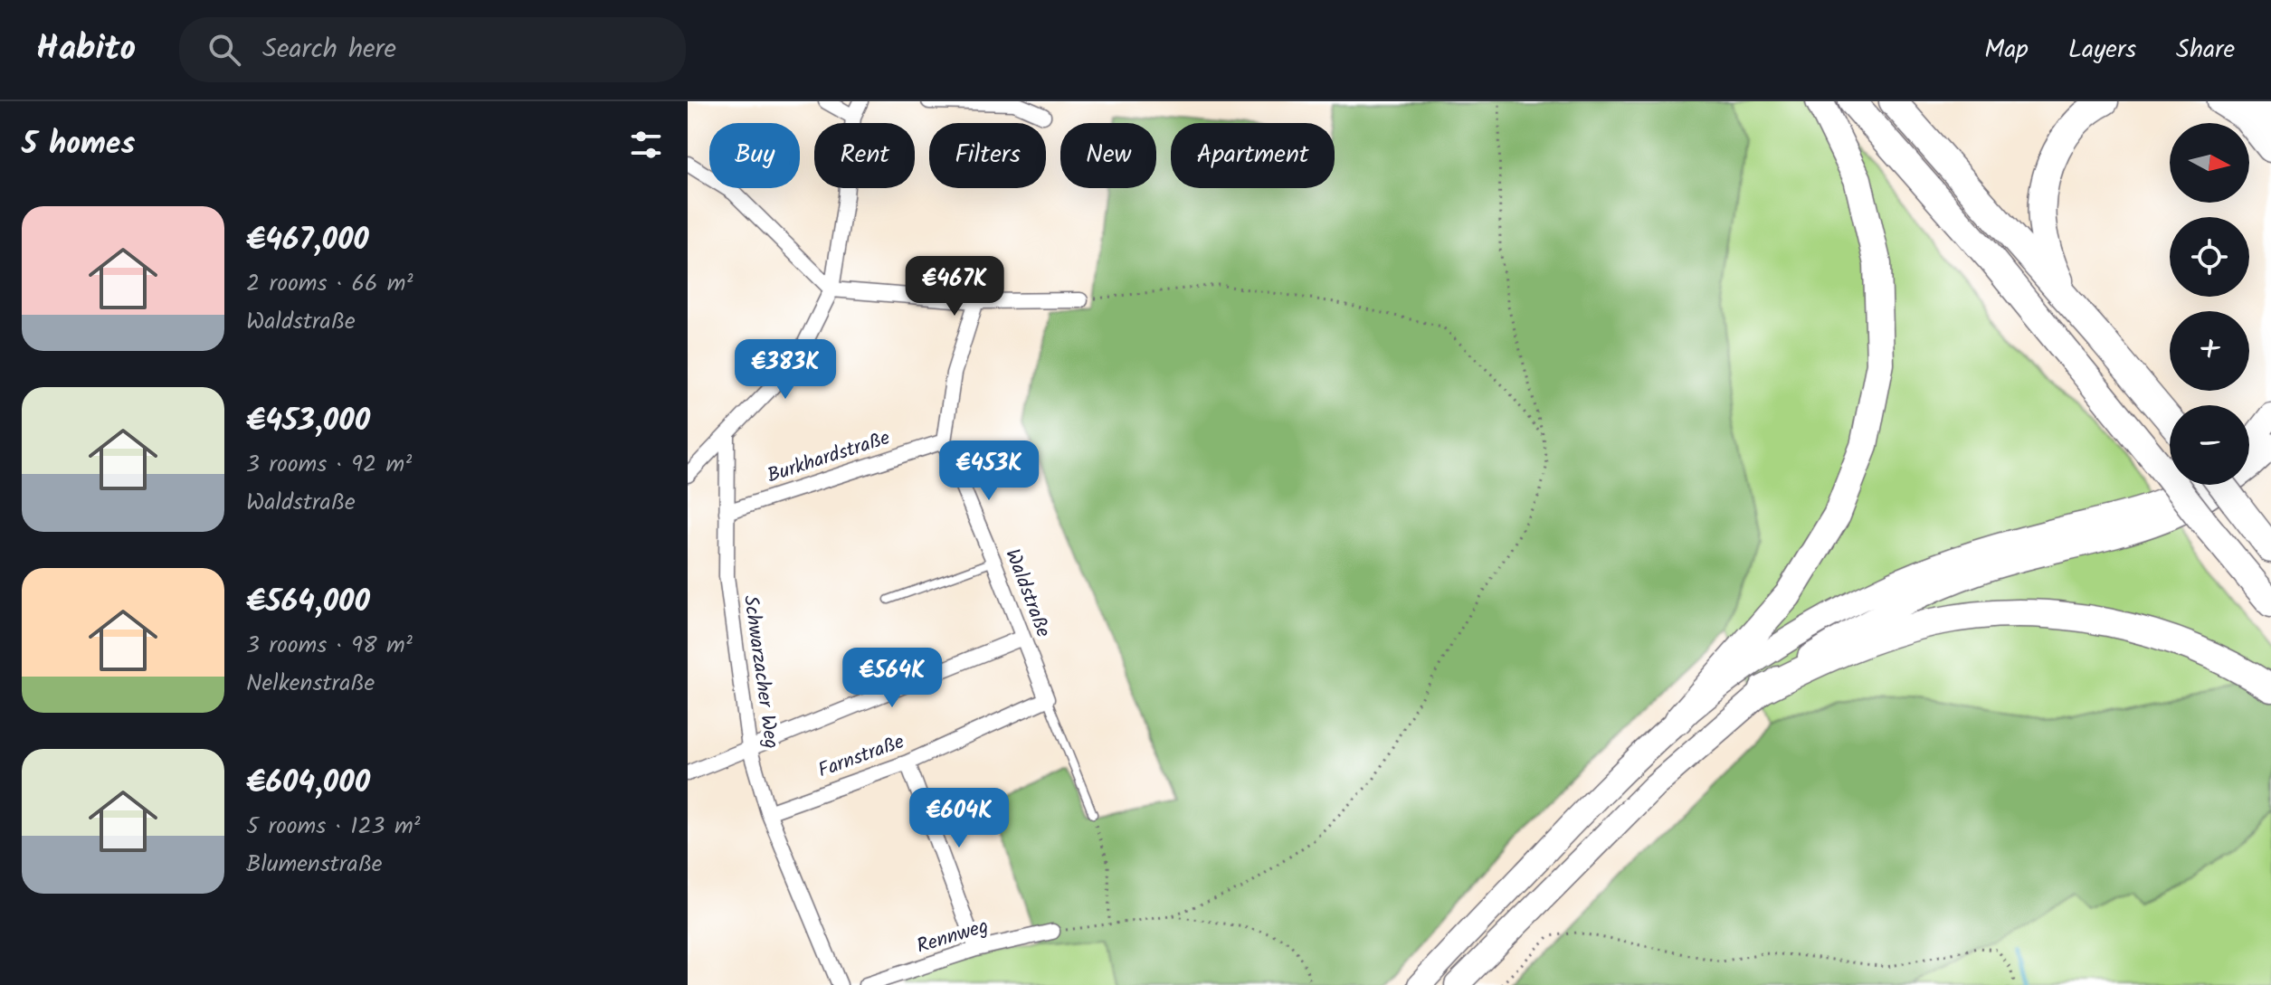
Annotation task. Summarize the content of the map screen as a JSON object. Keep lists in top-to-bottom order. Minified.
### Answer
{"streets":{"street":["Burkhardstraße","Waldstraße","Schwarzacher Weg","Farnstraße","Rennweg"]},"crossings":[["Burkhardstraße","Waldstraße"],["Burkhardstraße","Schwarzacher Weg"],["Waldstraße","Farnstraße"],["Schwarzacher Weg","Farnstraße"]],"north":"right","page":{"header":"Habito","search":"Search here","nav":["Map","Layers","Share"],"heading":"5 homes","map_buttons":["+","−"],"chip":["Buy","Rent","Filters","New","Apartment"],"list":[{"name":"€467,000","note":"2 rooms · 66 m² · Waldstraße"},{"name":"€453,000","note":"3 rooms · 92 m² · Waldstraße"},{"name":"€564,000","note":"3 rooms · 98 m² · Nelkenstraße"},{"name":"€604,000","note":"5 rooms · 123 m² · Blumenstraße"}],"price":["€467K","€383K","€453K","€564K","€604K"]}}
